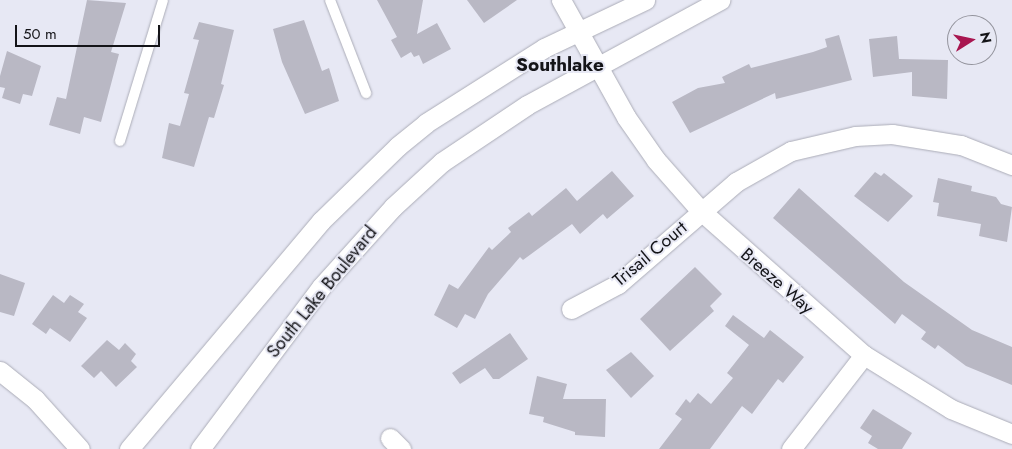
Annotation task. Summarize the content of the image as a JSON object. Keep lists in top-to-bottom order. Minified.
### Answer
{"streets":{"street":["Trisail Court","Breeze Way","South Lake Boulevard"]},"crossings":[["Trisail Court","Breeze Way"],["Breeze Way","South Lake Boulevard"]],"districts":["Southlake"],"scale_bar":"50 m","north":"right"}
